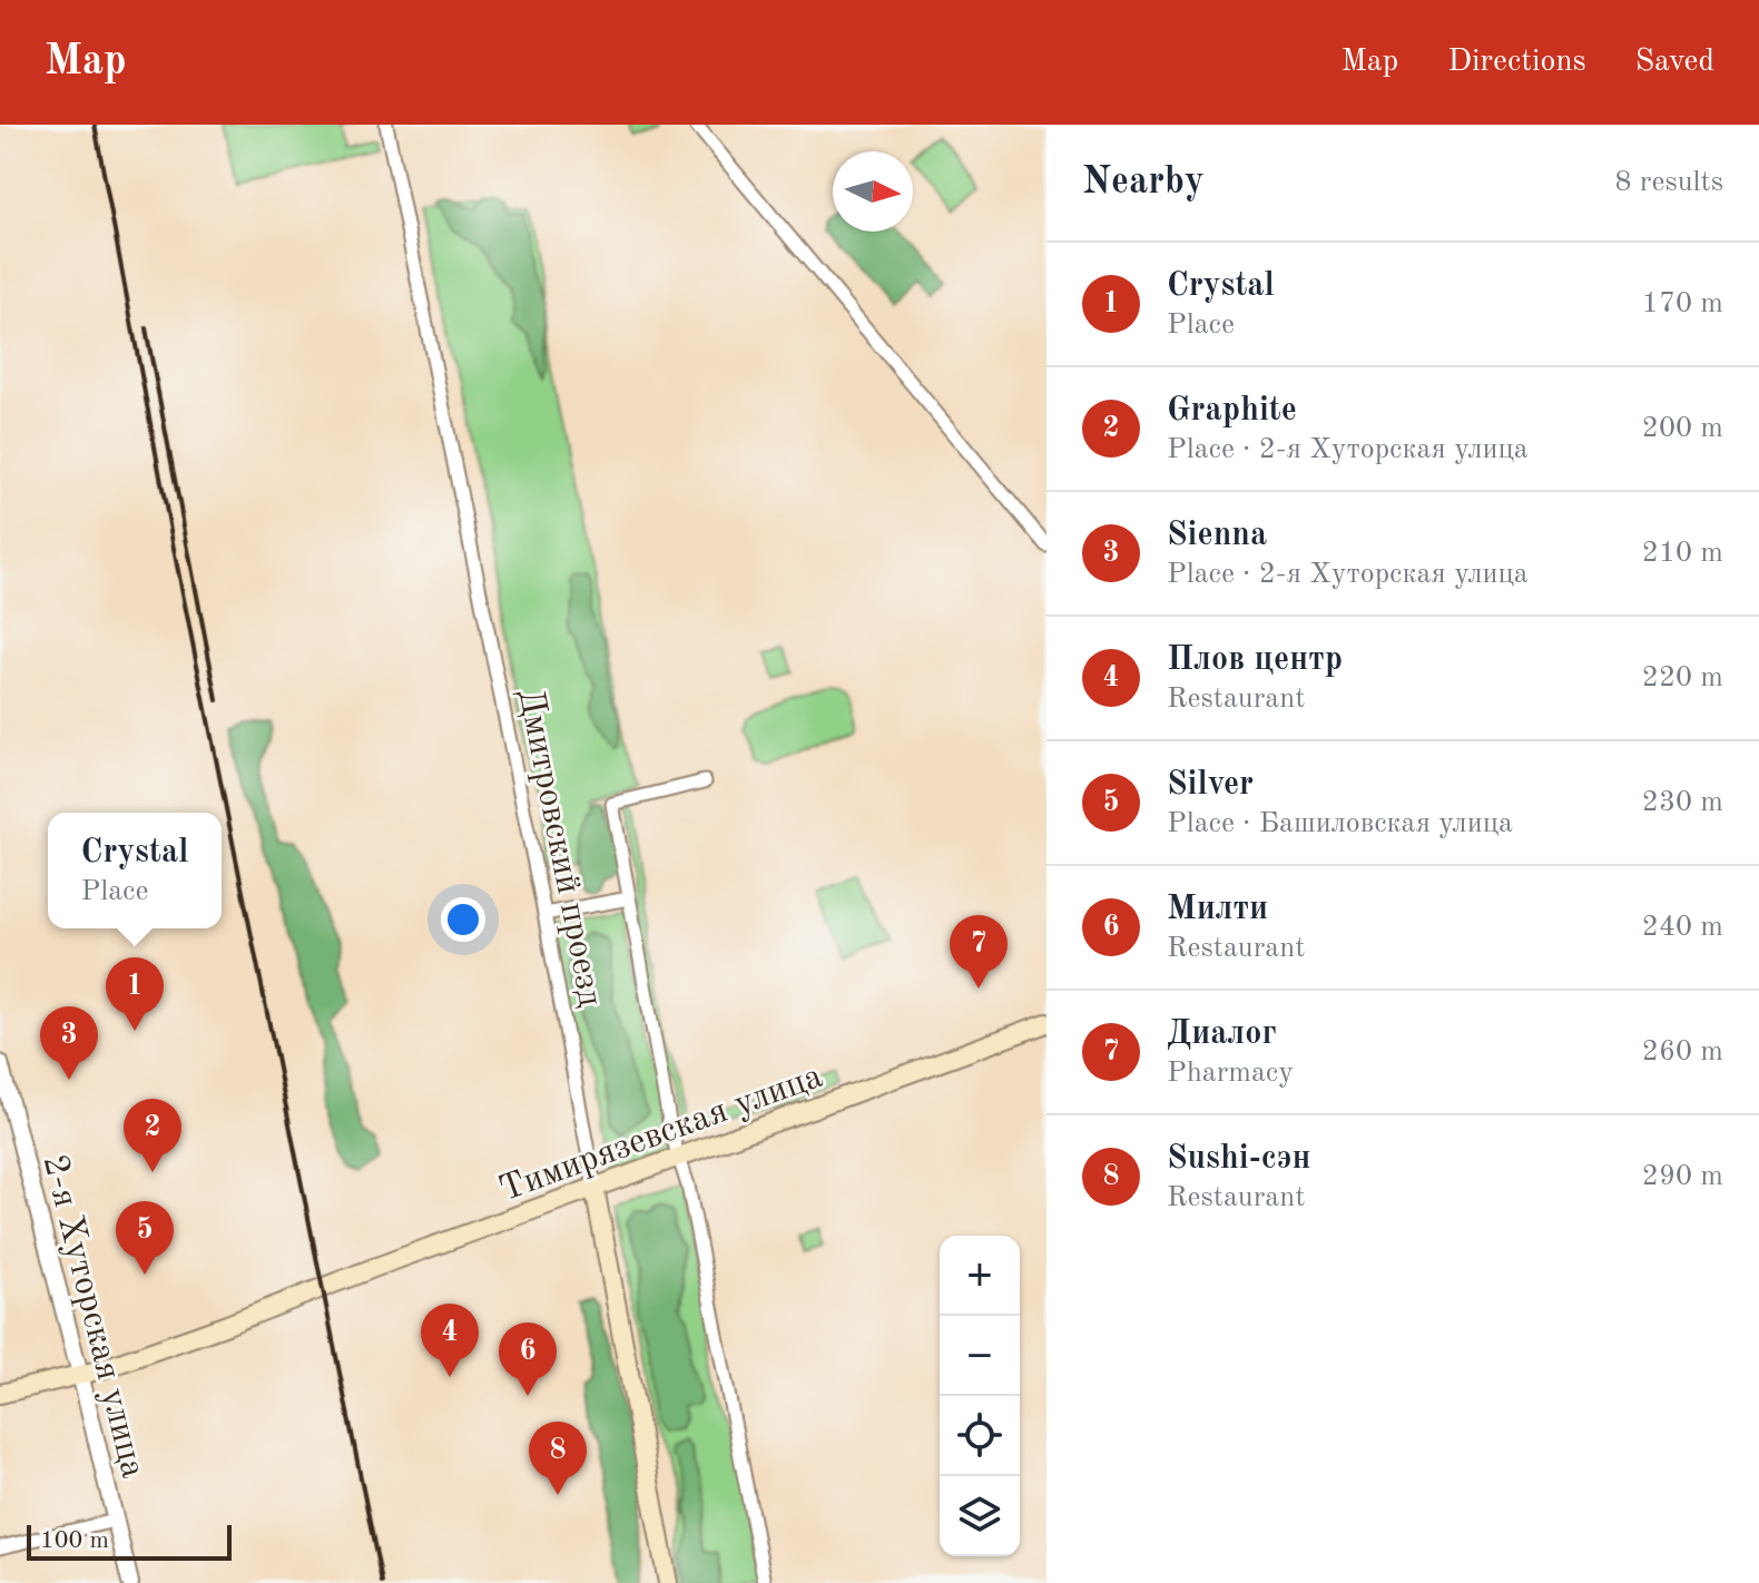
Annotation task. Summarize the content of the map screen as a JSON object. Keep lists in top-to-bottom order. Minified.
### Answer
{"streets":{"main road":["Дмитровский проезд","Тимирязевская улица"],"street":["2-я Хуторская улица"]},"crossings":[["Дмитровский проезд","Тимирязевская улица"],["Тимирязевская улица","2-я Хуторская улица"]],"scale_bar":"100 m","north":"right","page":{"header":"Map","nav":["Map","Directions","Saved"],"heading":["Nearby","8 results"],"list":[{"mark":"1","name":"Crystal","note":"Place","value":"170 m"},{"mark":"2","name":"Graphite","note":"Place · 2-я Хуторская улица","value":"200 m"},{"mark":"3","name":"Sienna","note":"Place · 2-я Хуторская улица","value":"210 m"},{"mark":"4","name":"Плов центр","note":"Restaurant","value":"220 m"},{"mark":"5","name":"Silver","note":"Place · Башиловская улица","value":"230 m"},{"mark":"6","name":"Милти","note":"Restaurant","value":"240 m"},{"mark":"7","name":"Диалог","note":"Pharmacy","value":"260 m"},{"mark":"8","name":"Sushi-сэн","note":"Restaurant","value":"290 m"}],"popup":["Crystal","Place"],"pins":["7","1","3","2","5","4","6","8"],"map_buttons":["+","−"],"scale":"100 m"}}
